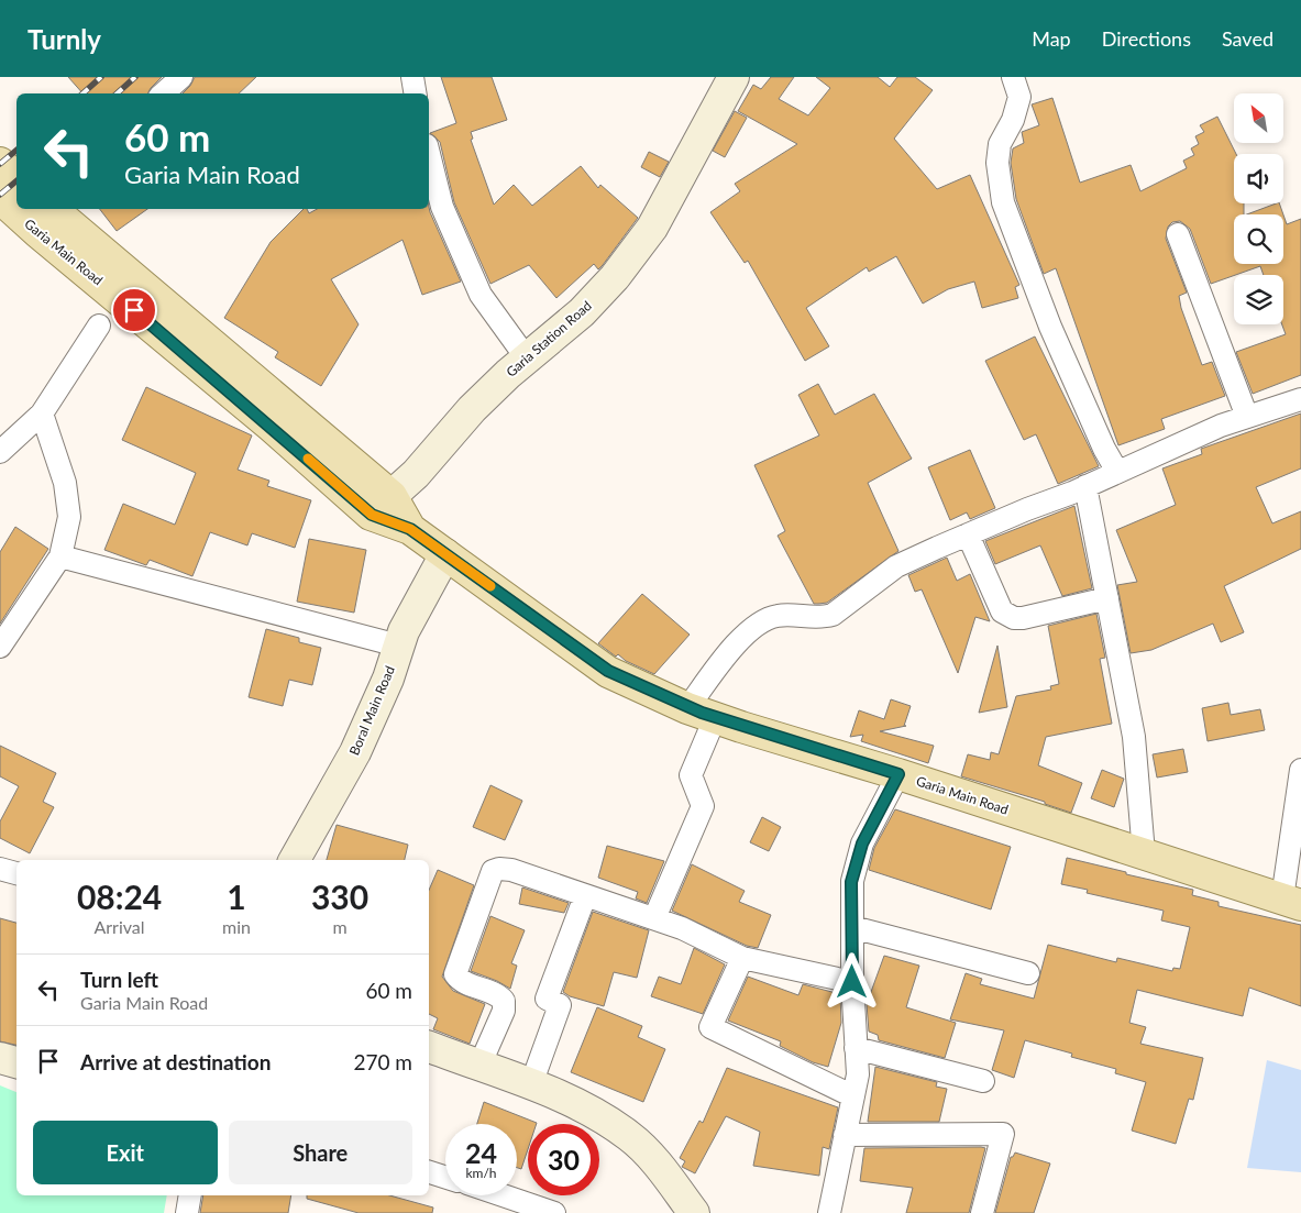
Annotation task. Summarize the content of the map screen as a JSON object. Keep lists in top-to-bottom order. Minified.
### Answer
{"streets":{"main road":["Garia Main Road","Garia Station Road","Boral Main Road"]},"crossings":[["Garia Main Road","Garia Station Road"],["Garia Main Road","Boral Main Road"]],"north":"top left","page":{"header":"Turnly","nav":["Map","Directions","Saved"],"turn":["60 m","Garia Main Road"],"eta":["08:24","Arrival","1","min","330","m"],"list":[{"name":"Turn left","note":"Garia Main Road","value":"60 m"},{"name":"Arrive at destination","value":"270 m"}],"buttons":["Exit","Share"],"speed":"24 km/h","limit":"30"}}
